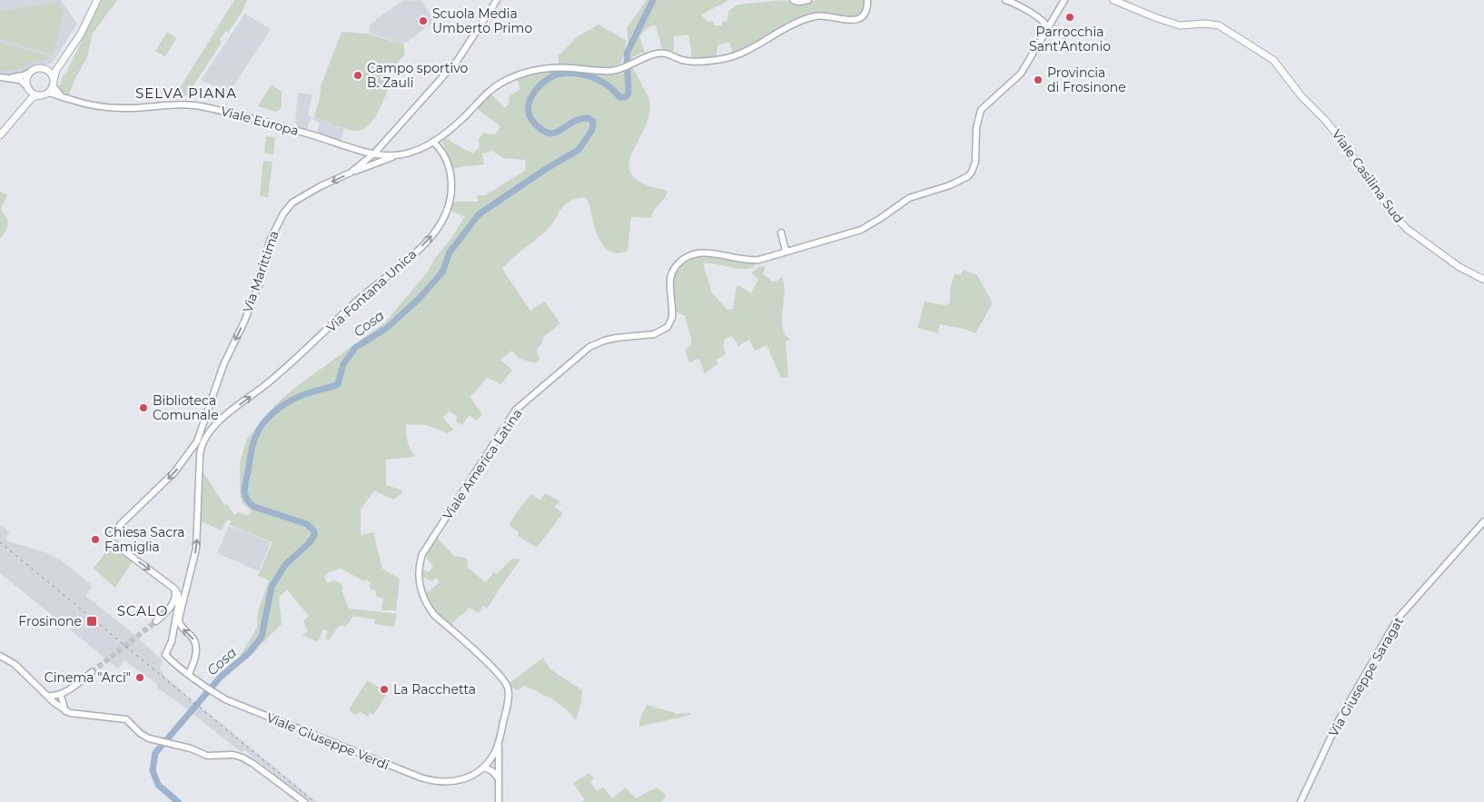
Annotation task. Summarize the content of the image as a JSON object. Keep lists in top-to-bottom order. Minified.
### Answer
{"streets":{"main road":["Viale Europa","Viale Casilina Sud","Via Marittima","Via Fontana Unica","Viale America Latina","Via Giuseppe Saragat","Viale Giuseppe Verdi"]},"crossings":[["Viale Europa","Via Marittima"],["Viale America Latina","Viale Giuseppe Verdi"]],"one_way":["Via Marittima","Via Fontana Unica"],"districts":["SELVA PIANA","SCALO"],"water":["Cosa"],"places":{"other":["Parrocchia Sant'Antonio","Scuola Media Umberto Primo","Campo sportivo B. Zauli","Provincia di Frosinone","Biblioteca Comunale","Chiesa Sacra Famiglia","Cinema \"Arci\"","La Racchetta"],"transit":["Frosinone"]}}
